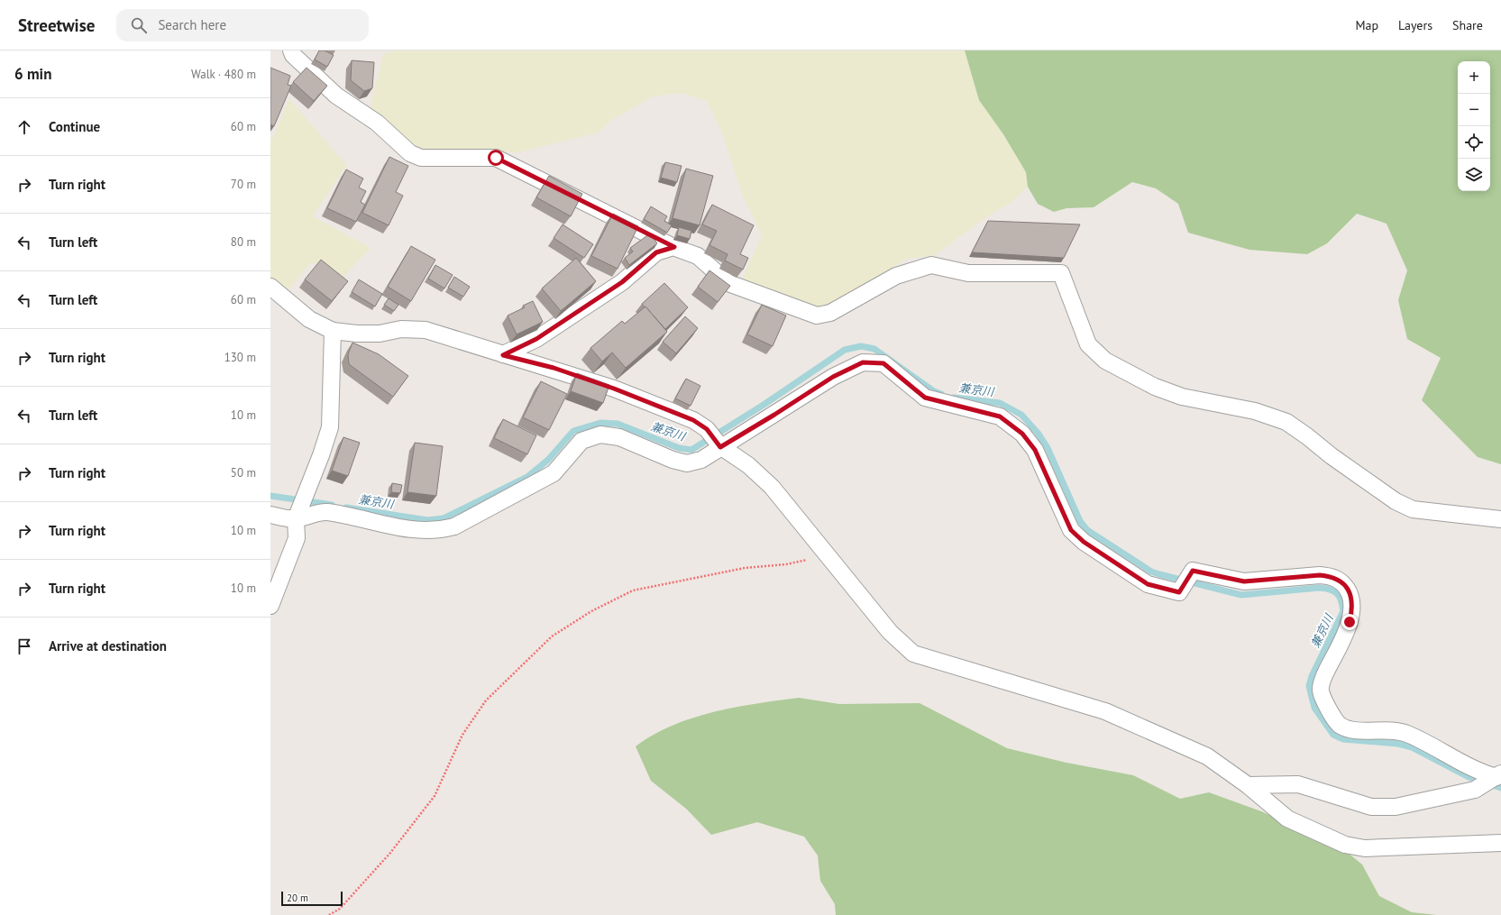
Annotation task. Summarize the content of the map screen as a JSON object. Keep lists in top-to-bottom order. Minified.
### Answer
{"water":["兼京川"],"scale_bar":"20 m","page":{"header":"Streetwise","search":"Search here","nav":["Map","Layers","Share"],"heading":["6 min","Walk · 480 m"],"map_buttons":["+","−"],"list":[["Continue","60 m"],["Turn right","70 m"],["Turn left","80 m"],["Turn left","60 m"],["Turn right","130 m"],["Turn left","10 m"],["Turn right","50 m"],["Turn right","10 m"],["Turn right","10 m"],"Arrive at destination"],"scale":"20 m"}}
